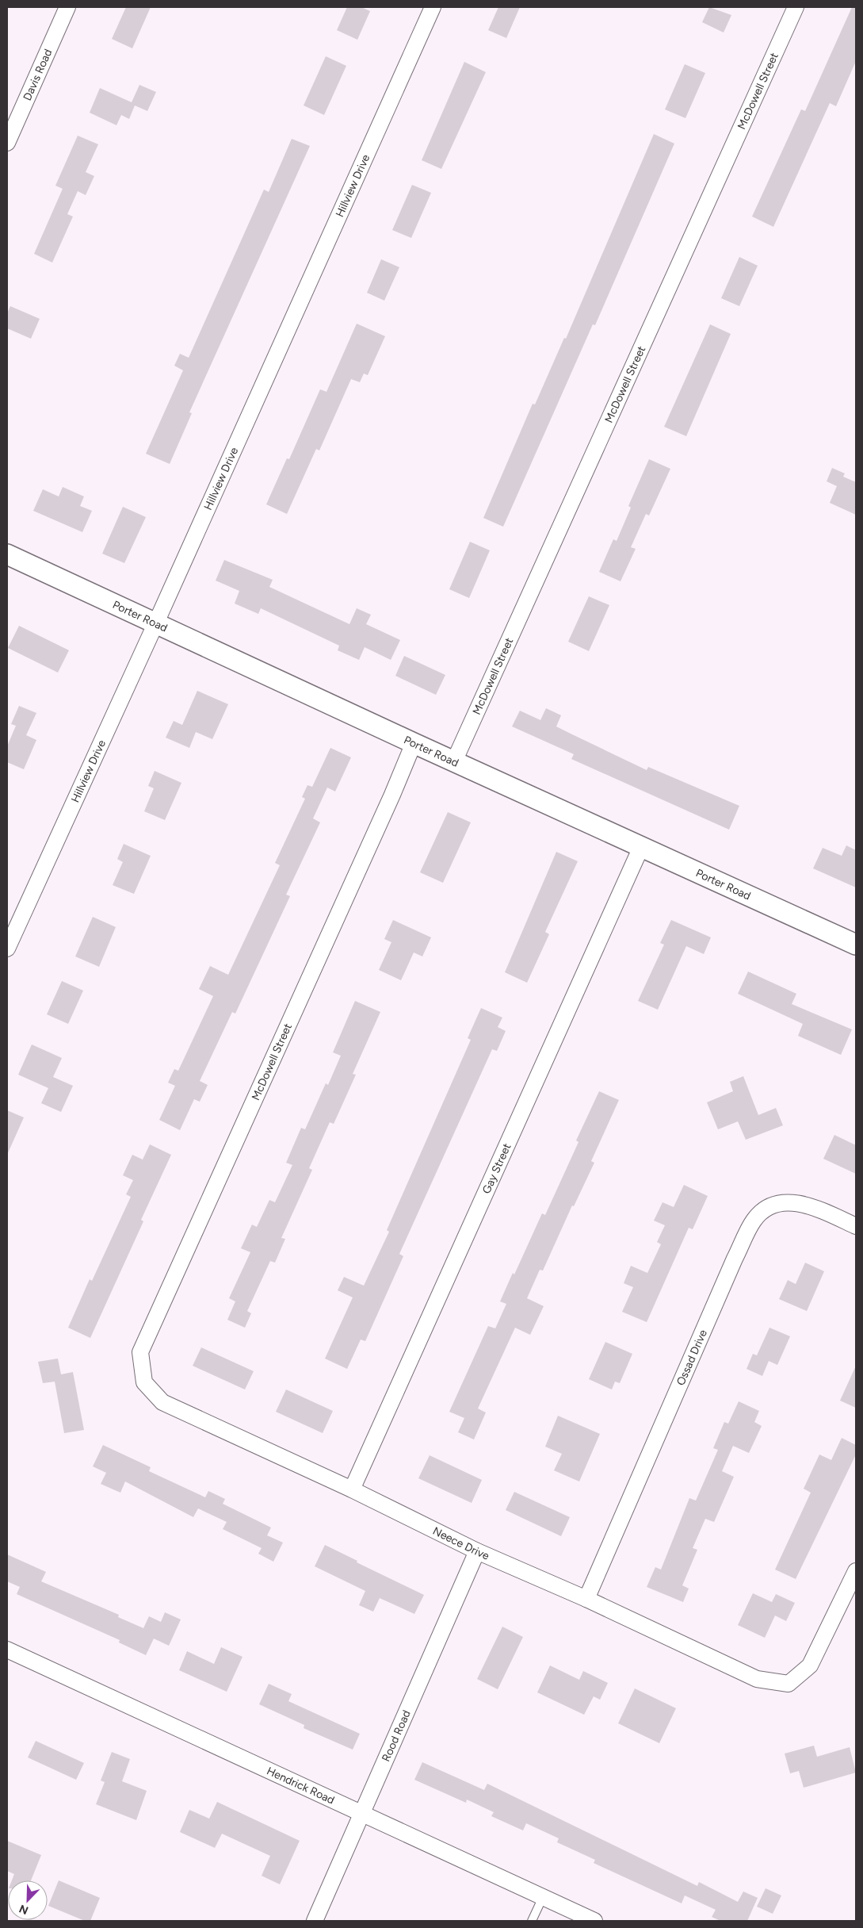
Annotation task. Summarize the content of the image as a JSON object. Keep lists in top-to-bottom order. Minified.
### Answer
{"streets":{"street":["Davis Road","McDowell Street","Hillview Drive","Porter Road","Gay Street","Ossad Drive","Neece Drive","Rood Road","Hendrick Road"]},"crossings":[["McDowell Street","Porter Road"],["McDowell Street","Neece Drive"],["Hillview Drive","Porter Road"],["Porter Road","Gay Street"],["Gay Street","Neece Drive"],["Ossad Drive","Neece Drive"],["Neece Drive","Rood Road"],["Rood Road","Hendrick Road"]],"north":"bottom left"}
